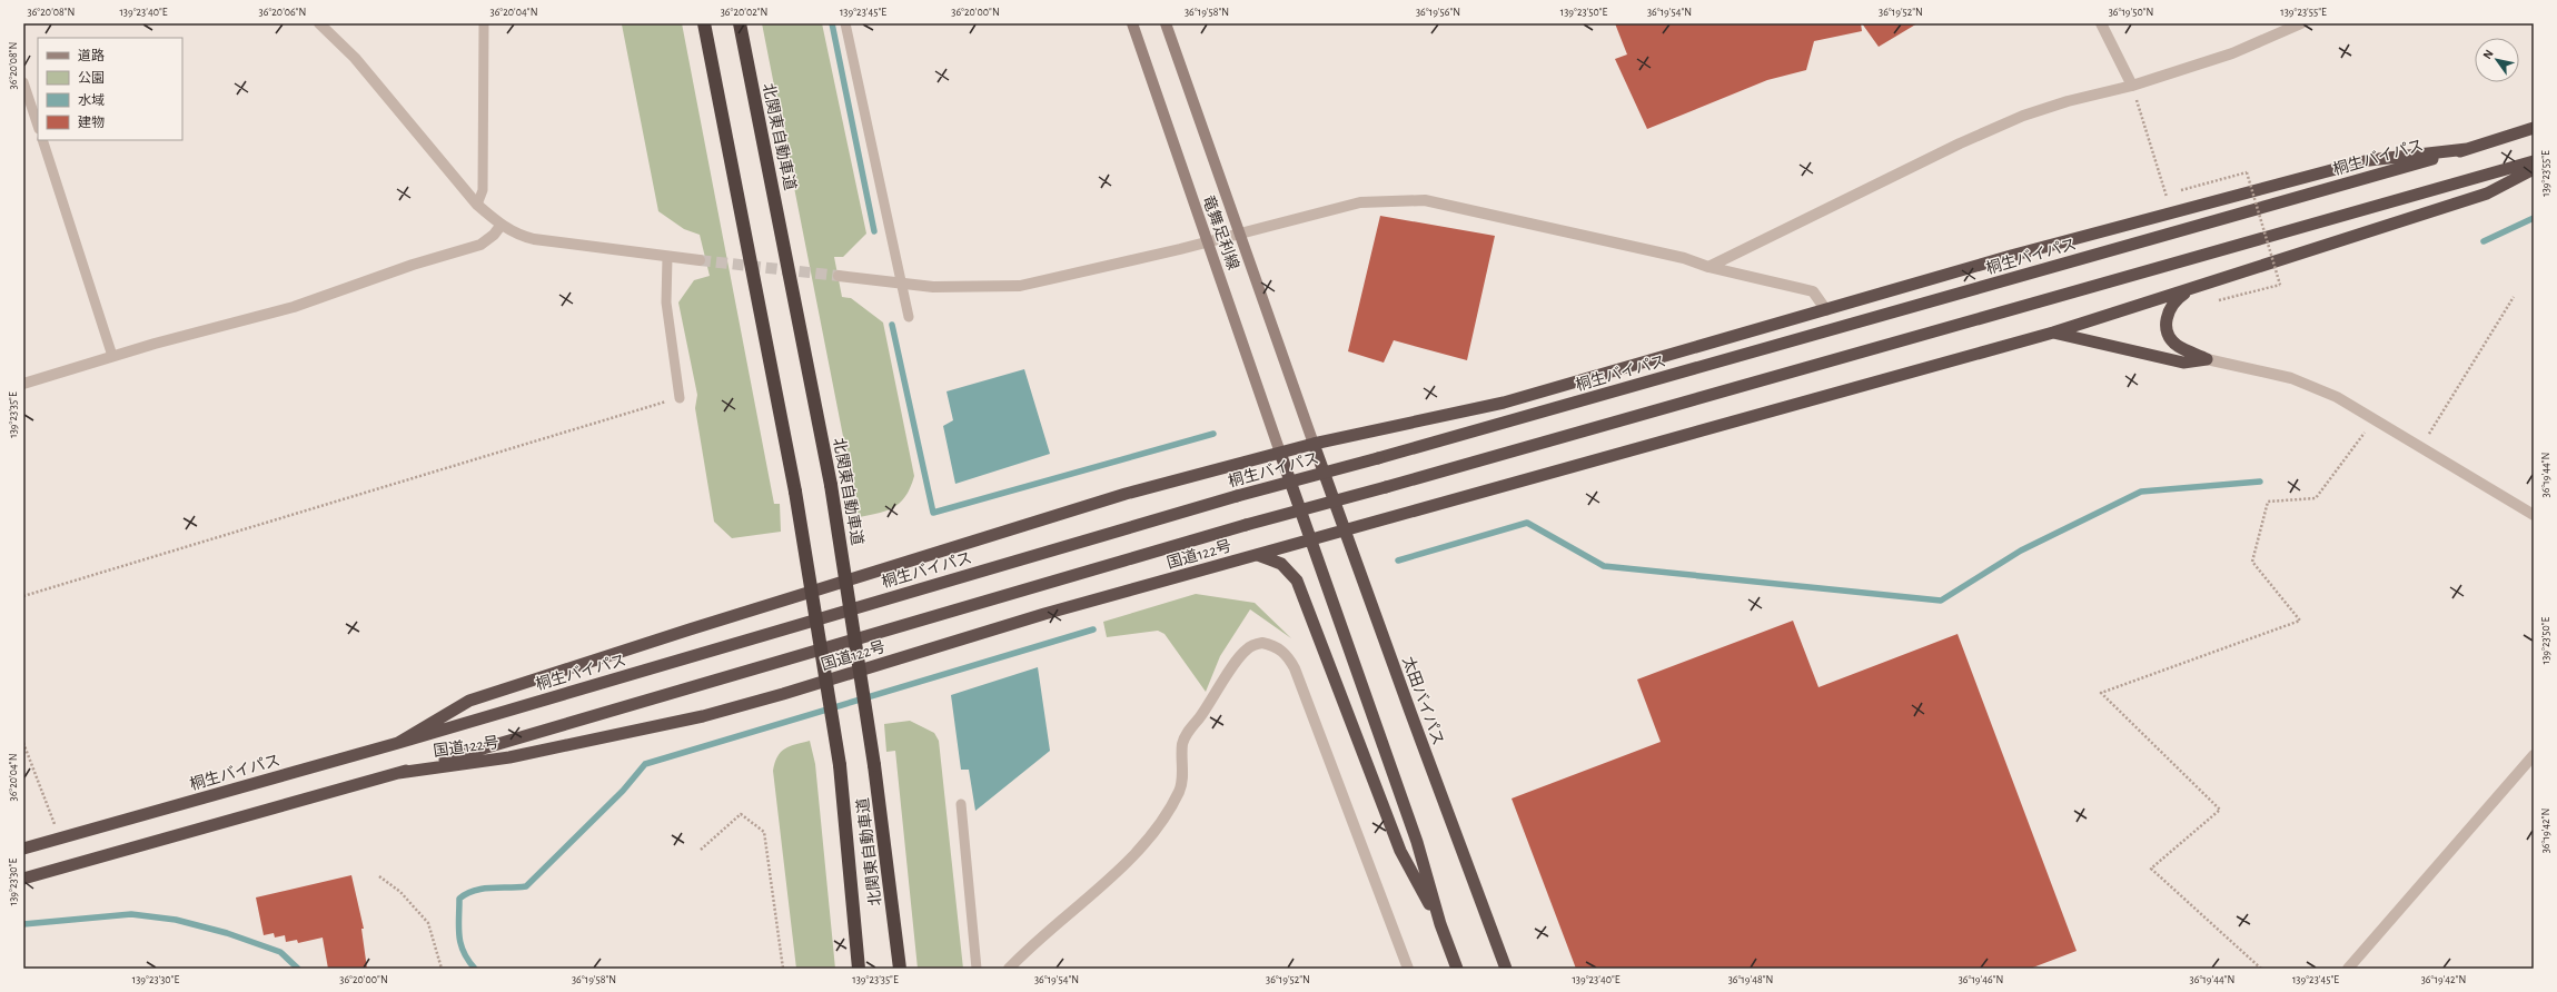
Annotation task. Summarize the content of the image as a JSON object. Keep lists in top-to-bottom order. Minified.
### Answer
{"streets":{"highway":["北関東自動車道","桐生バイパス","国道122号","太田バイパス"],"main road":["竜舞足利線"]},"crossings":[["竜舞足利線","太田バイパス"],["国道122号","太田バイパス"]],"legend":["道路","公園","水域","建物"],"north":"top left","coordinates":["36°20'08\"N","139°23'40\"E","36°20'06\"N","36°20'04\"N","36°20'02\"N","139°23'45\"E","36°20'00\"N","36°19'58\"N","36°19'56\"N","139°23'50\"E","36°19'54\"N","36°19'52\"N","36°19'50\"N","139°23'55\"E","139°23'35\"E","36°19'44\"N","36°19'42\"N","139°23'30\"E","36°19'48\"N","36°19'46\"N"]}
